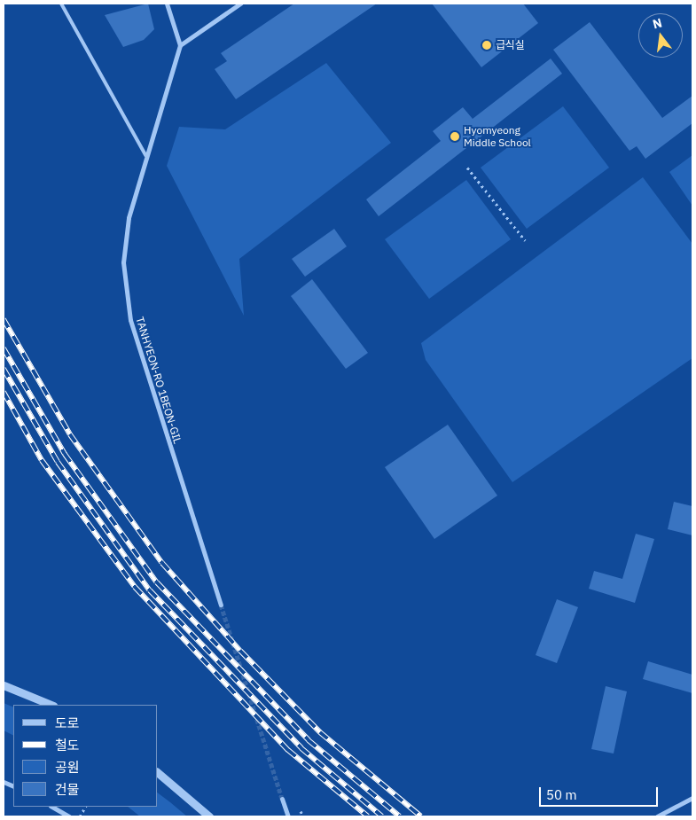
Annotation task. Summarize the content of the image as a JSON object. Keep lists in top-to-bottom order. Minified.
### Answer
{"streets":{"street":["TANHYEON-RO 1BEON-GIL"]},"places":["급식실","Hyomyeong Middle School"],"legend":["도로","철도","공원","건물"],"scale_bar":"50 m","north":"top"}
